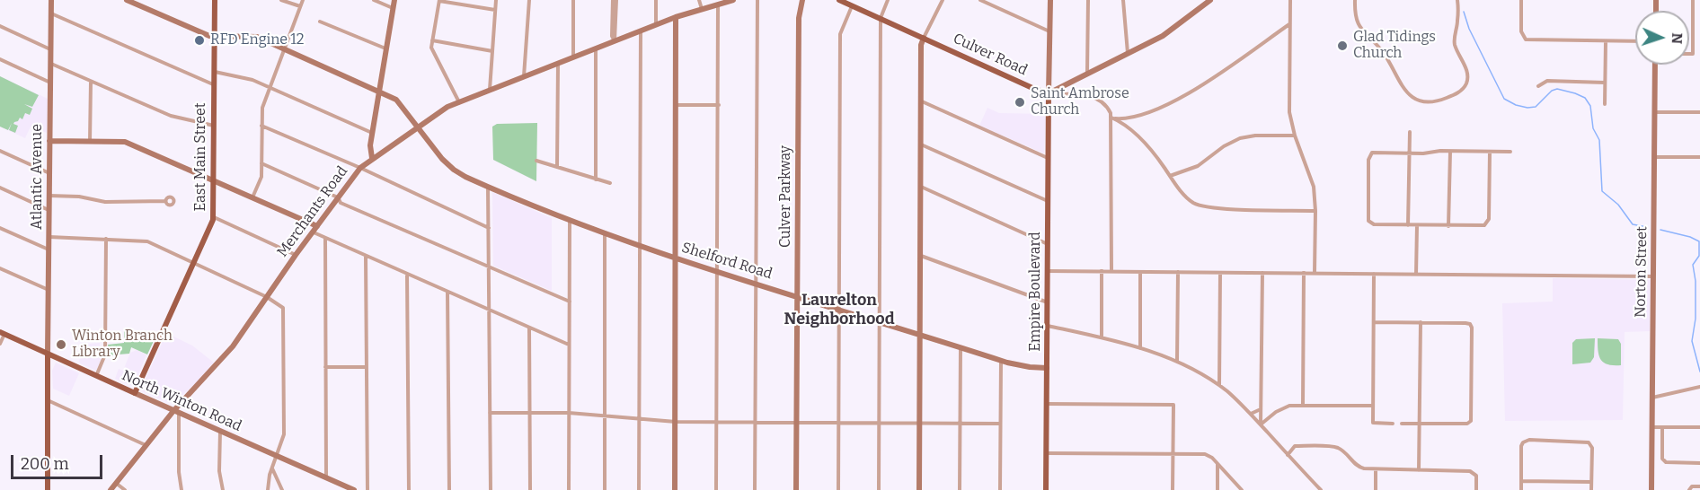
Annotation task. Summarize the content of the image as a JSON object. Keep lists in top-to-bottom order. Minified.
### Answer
{"streets":{"main road":["Culver Road","East Main Street","Empire Boulevard","North Winton Road"],"street":["Atlantic Avenue","Culver Parkway","Merchants Road","Shelford Road","Norton Street"]},"crossings":[["Culver Road","Empire Boulevard"],["East Main Street","Shelford Road"],["East Main Street","North Winton Road"],["Atlantic Avenue","North Winton Road"],["Culver Parkway","Shelford Road"],["Merchants Road","Shelford Road"],["Merchants Road","North Winton Road"],["Shelford Road","Empire Boulevard"]],"districts":["Laurelton Neighborhood"],"places":["RFD Engine 12","Glad Tidings Church","Saint Ambrose Church","Winton Branch Library"],"scale_bar":"200 m","north":"right"}
